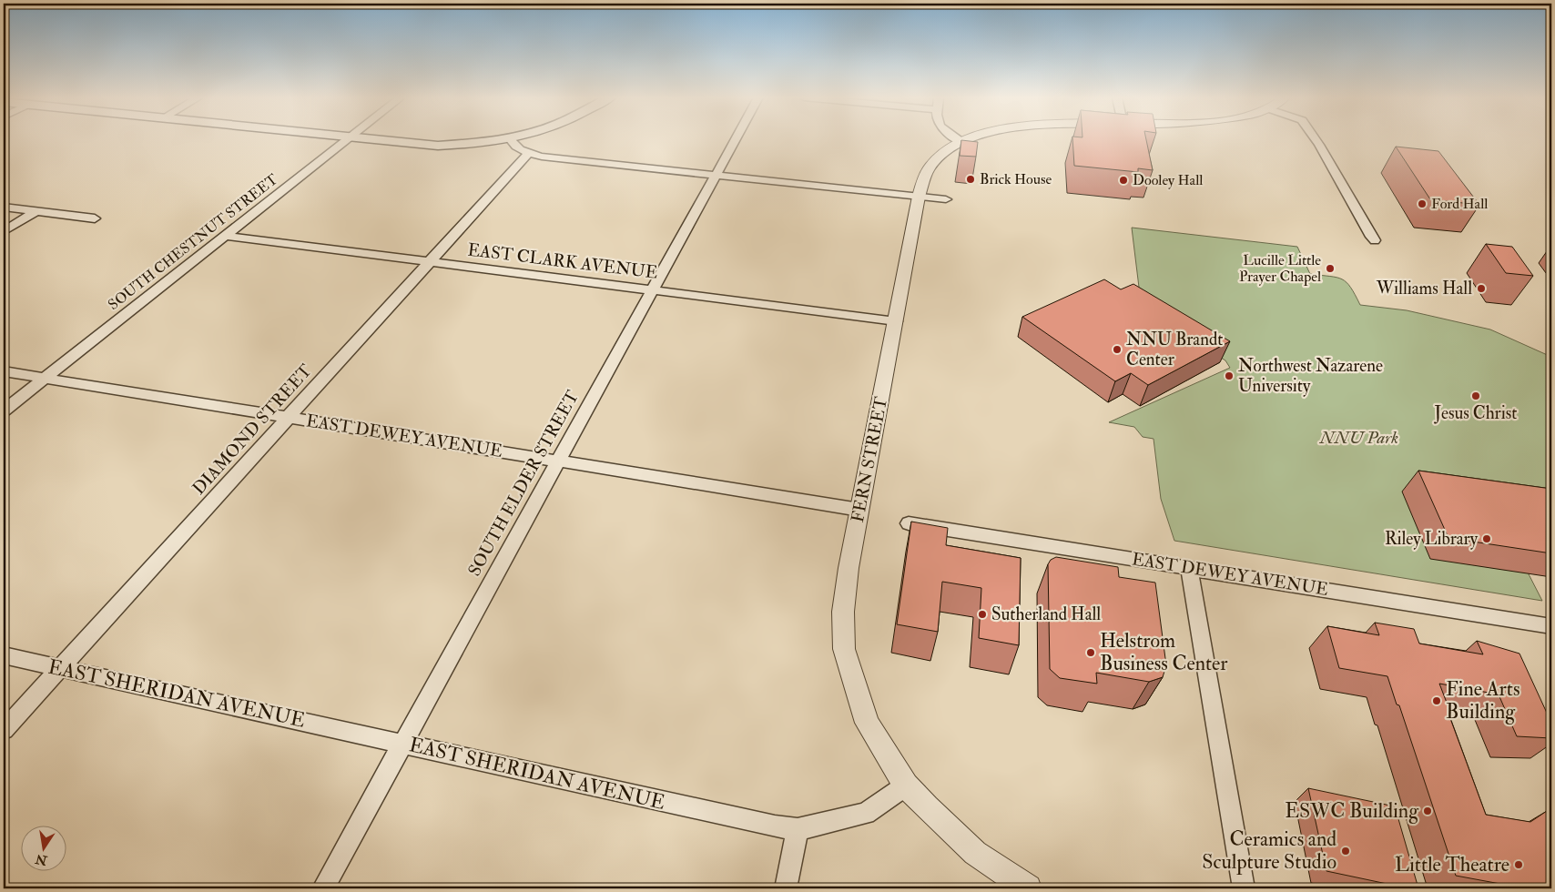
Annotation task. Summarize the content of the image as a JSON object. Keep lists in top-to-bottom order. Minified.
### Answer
{"streets":{"street":["SOUTH CHESTNUT STREET","EAST CLARK AVENUE","DIAMOND STREET","EAST DEWEY AVENUE","FERN STREET","SOUTH ELDER STREET","EAST SHERIDAN AVENUE"]},"crossings":[["SOUTH CHESTNUT STREET","EAST CLARK AVENUE"],["SOUTH CHESTNUT STREET","EAST DEWEY AVENUE"],["EAST CLARK AVENUE","DIAMOND STREET"],["EAST CLARK AVENUE","FERN STREET"],["EAST CLARK AVENUE","SOUTH ELDER STREET"],["DIAMOND STREET","EAST DEWEY AVENUE"],["DIAMOND STREET","EAST SHERIDAN AVENUE"],["EAST DEWEY AVENUE","FERN STREET"],["EAST DEWEY AVENUE","SOUTH ELDER STREET"],["FERN STREET","EAST SHERIDAN AVENUE"],["SOUTH ELDER STREET","EAST SHERIDAN AVENUE"]],"parks":["NNU Park"],"places":["Brick House","Dooley Hall","Ford Hall","Lucille Little Prayer Chapel","Williams Hall","NNU Brandt Center","Northwest Nazarene University","Jesus Christ","Riley Library","Sutherland Hall","Helstrom Business Center","Fine Arts Building","ESWC Building","Ceramics and Sculpture Studio","Little Theatre"],"north":"bottom"}
